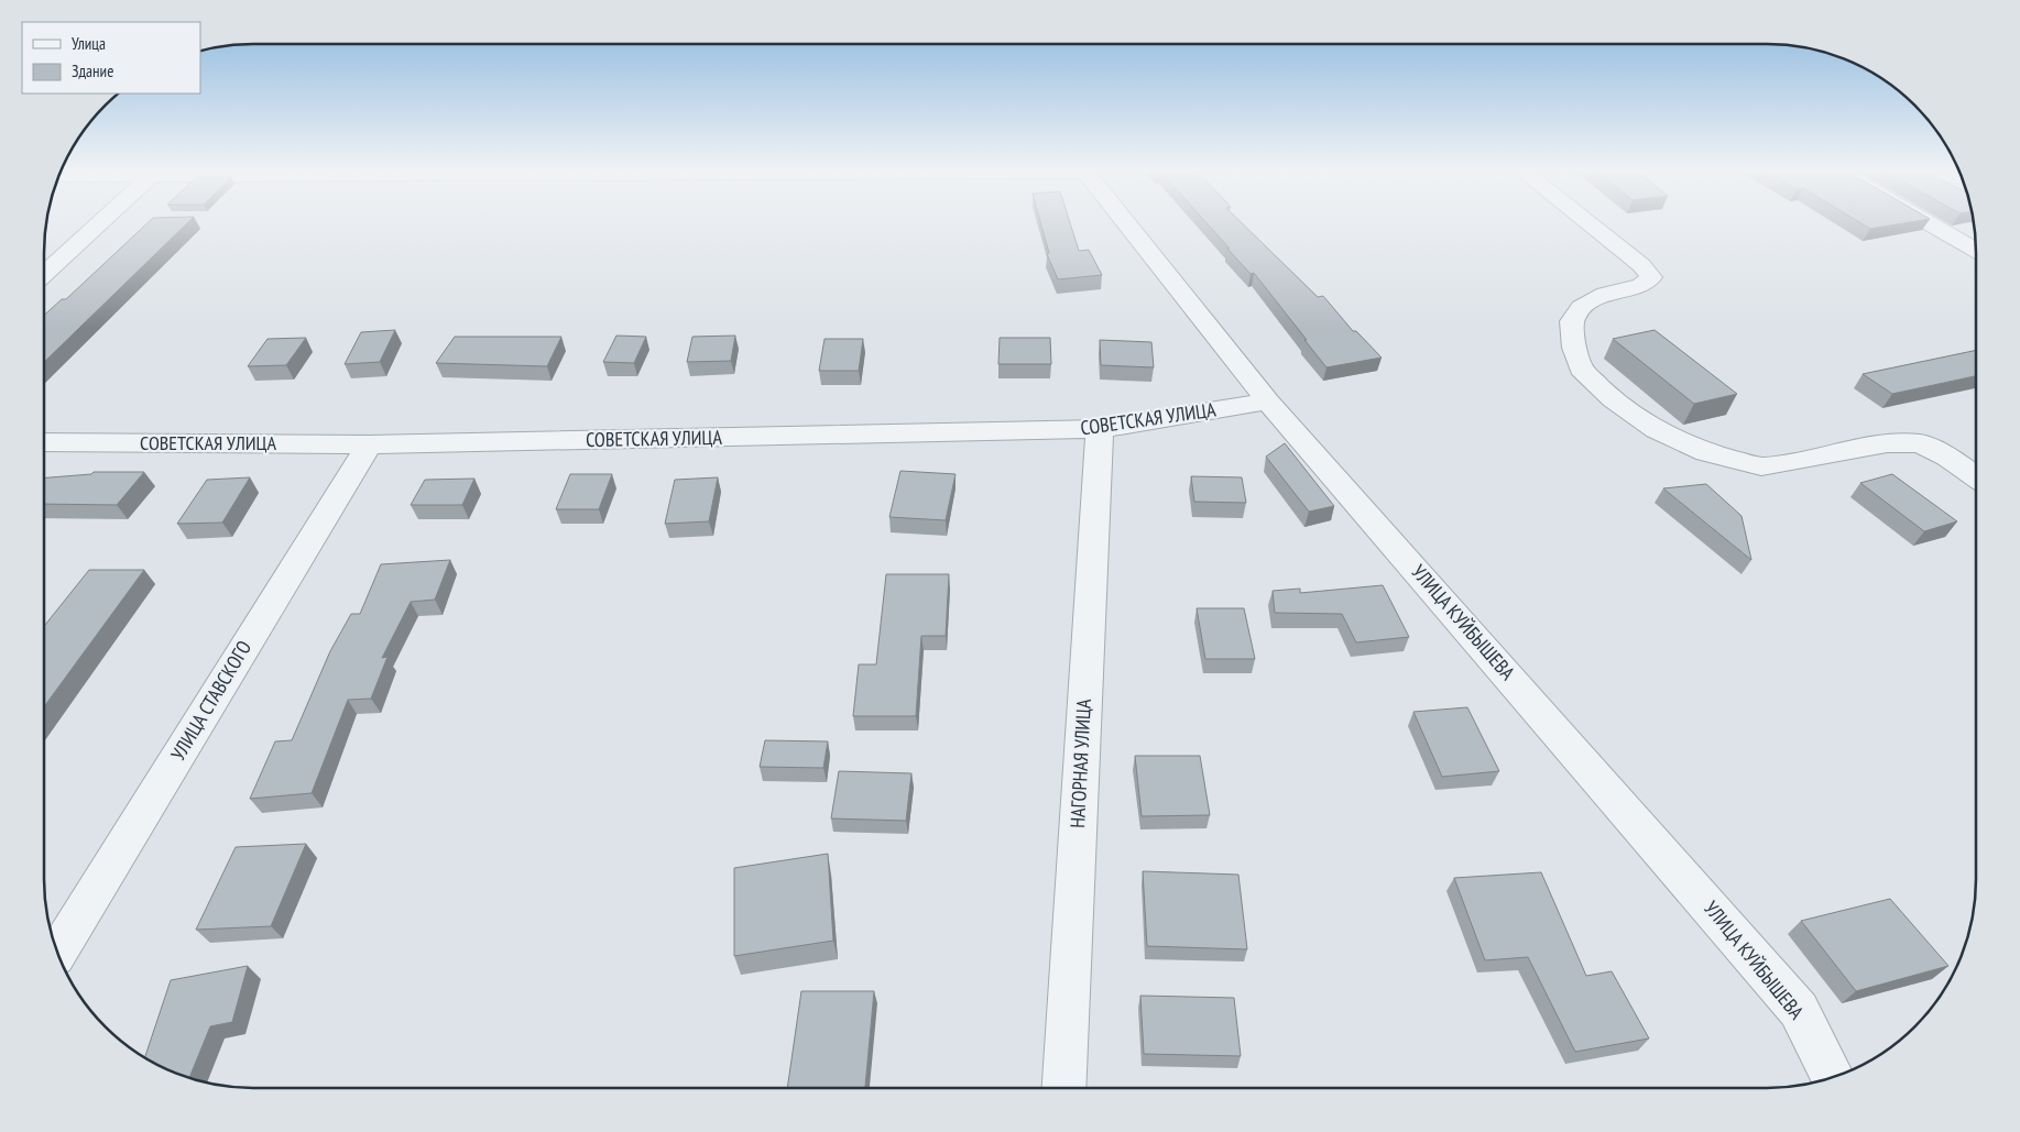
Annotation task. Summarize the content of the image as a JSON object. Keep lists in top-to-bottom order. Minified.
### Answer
{"streets":{"street":["СОВЕТСКАЯ УЛИЦА","УЛИЦА КУЙБЫШЕВА","УЛИЦА СТАВСКОГО","НАГОРНАЯ УЛИЦА"]},"crossings":[["СОВЕТСКАЯ УЛИЦА","УЛИЦА КУЙБЫШЕВА"],["СОВЕТСКАЯ УЛИЦА","УЛИЦА СТАВСКОГО"],["СОВЕТСКАЯ УЛИЦА","НАГОРНАЯ УЛИЦА"]],"legend":["Улица","Здание"]}
